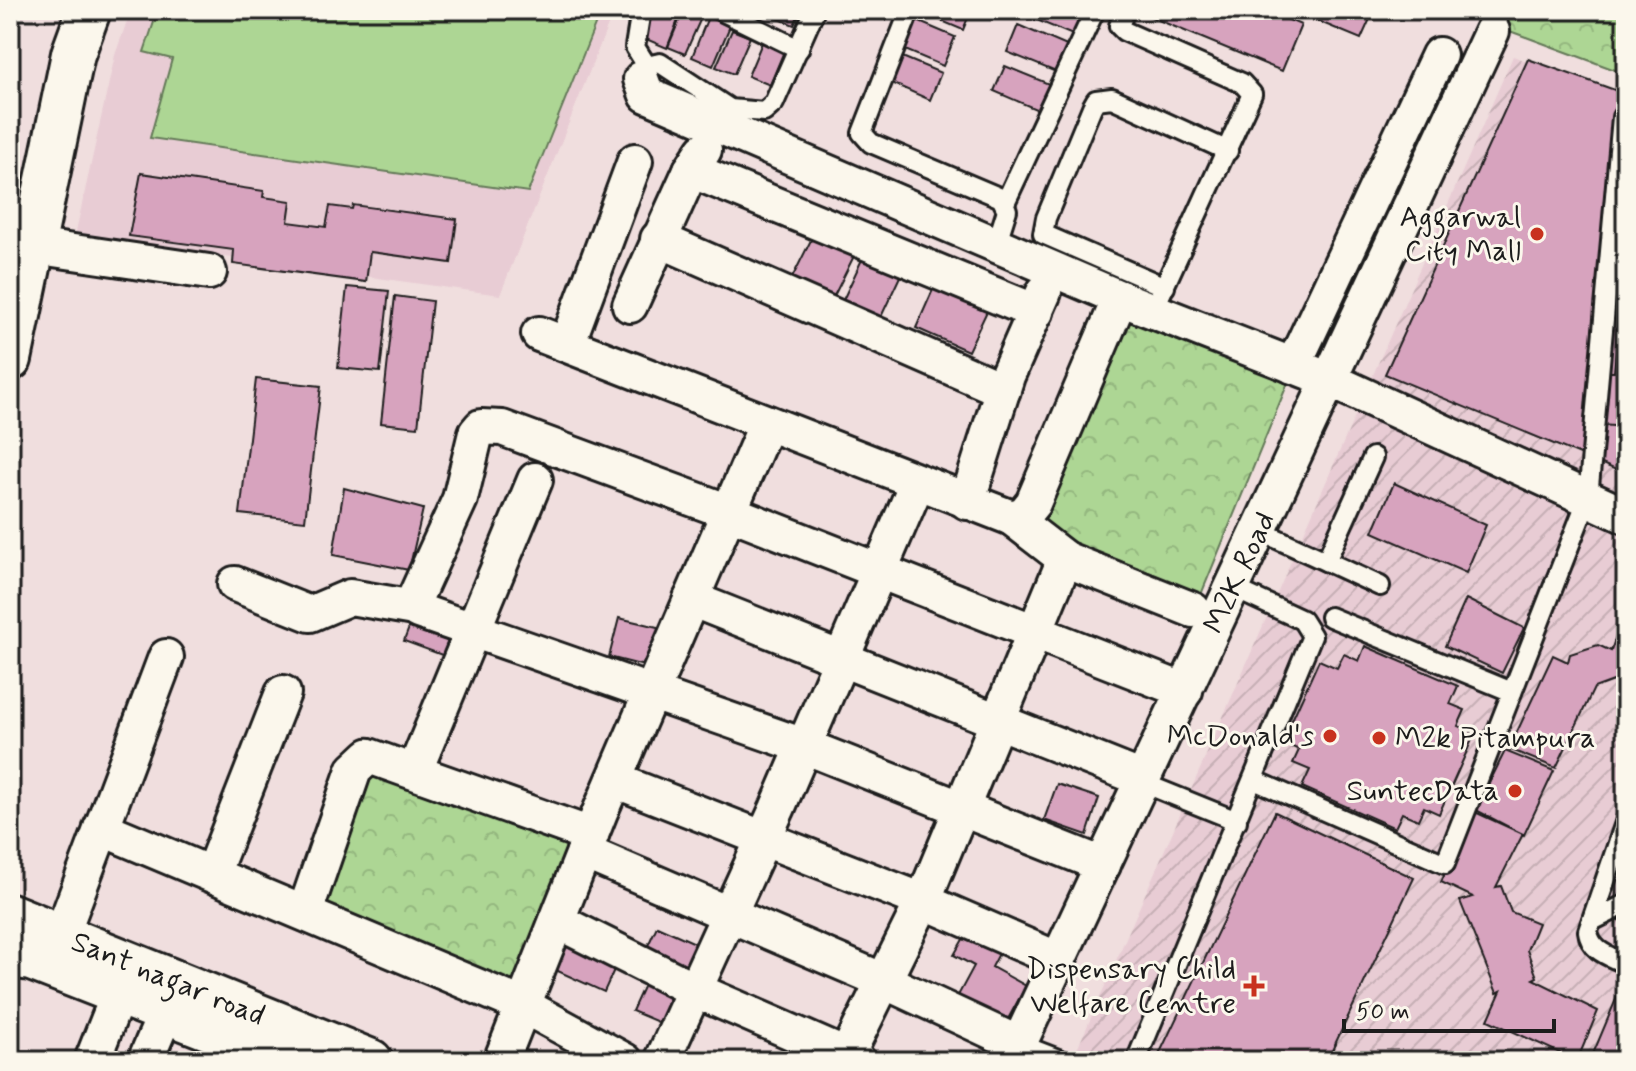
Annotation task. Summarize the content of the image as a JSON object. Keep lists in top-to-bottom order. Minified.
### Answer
{"streets":{"street":["M2K Road","Sant nagar road"]},"places":{"other":["Aggarwal City Mall","McDonald's","M2k Pitampura","SuntecData"],"health":["Dispensary Child Welfare Centre"]},"scale_bar":"50 m"}
